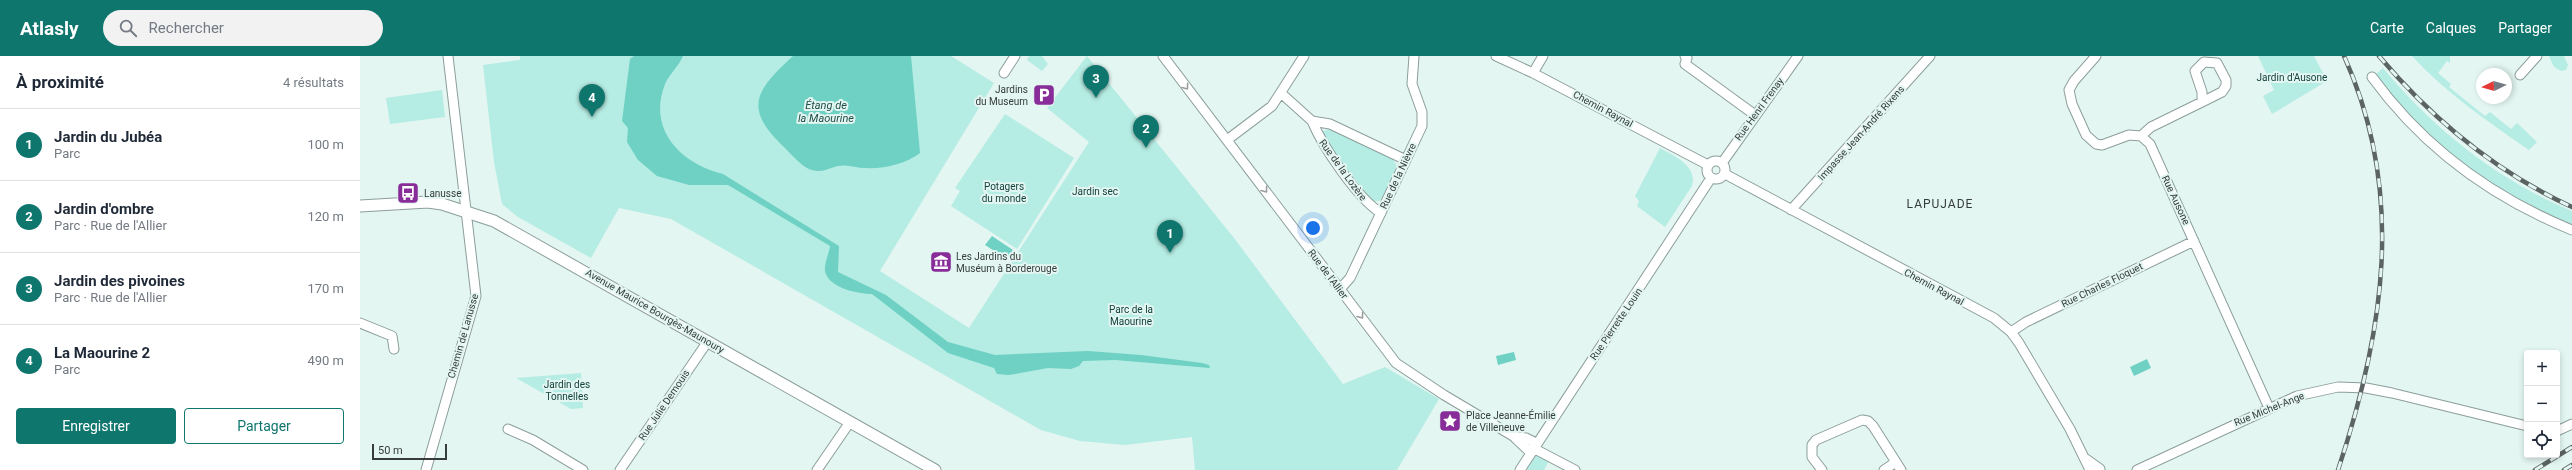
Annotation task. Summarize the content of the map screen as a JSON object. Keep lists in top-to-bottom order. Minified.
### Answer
{"streets":{"street":["Chemin Raynal","Rue Henri Frenay","Impasse Jean-André Rixens","Rue de la Lozère","Rue de la Nièvre","Rue Ausone","Rue de l'Allier","Rue Charles Floquet","Avenue Maurice Bourgès-Maunoury","Rue Pierrette Louin","Chemin de Lanusse","Rue Julie Demouis","Rue Michel-Ange"]},"crossings":[["Chemin Raynal","Rue Henri Frenay"],["Chemin Raynal","Impasse Jean-André Rixens"],["Chemin Raynal","Rue Charles Floquet"],["Chemin Raynal","Rue Pierrette Louin"],["Rue Henri Frenay","Rue Pierrette Louin"],["Rue de la Lozère","Rue de la Nièvre"],["Rue de la Nièvre","Rue de l'Allier"],["Rue Ausone","Rue Charles Floquet"],["Rue Ausone","Rue Michel-Ange"],["Rue de l'Allier","Rue Pierrette Louin"],["Avenue Maurice Bourgès-Maunoury","Chemin de Lanusse"],["Avenue Maurice Bourgès-Maunoury","Rue Julie Demouis"]],"one_way":["Rue de l'Allier"],"districts":["LAPUJADE"],"water":["Étang de la Maourine"],"parks":["Jardin d'Ausone","Potagers du monde","Jardin sec","Parc de la Maourine","Jardin des Tonnelles"],"places":{"parking":["Jardins du Museum"],"bus stop":["Lanusse"],"museum":["Les Jardins du Muséum à Borderouge"],"place":["Place Jeanne-Émilie de Villeneuve"]},"scale_bar":"50 m","north":"left","page":{"header":"Atlasly","search":"Rechercher","nav":["Carte","Calques","Partager"],"heading":["À proximité","4 résultats"],"pins":["3","4","2","1"],"list":[{"mark":"1","name":"Jardin du Jubéa","note":"Parc","value":"100 m"},{"mark":"2","name":"Jardin d'ombre","note":"Parc · Rue de l'Allier","value":"120 m"},{"mark":"3","name":"Jardin des pivoines","note":"Parc · Rue de l'Allier","value":"170 m"},{"mark":"4","name":"La Maourine 2","note":"Parc","value":"490 m"}],"map_buttons":["+","−"],"buttons":["Enregistrer","Partager"],"scale":"50 m"}}
